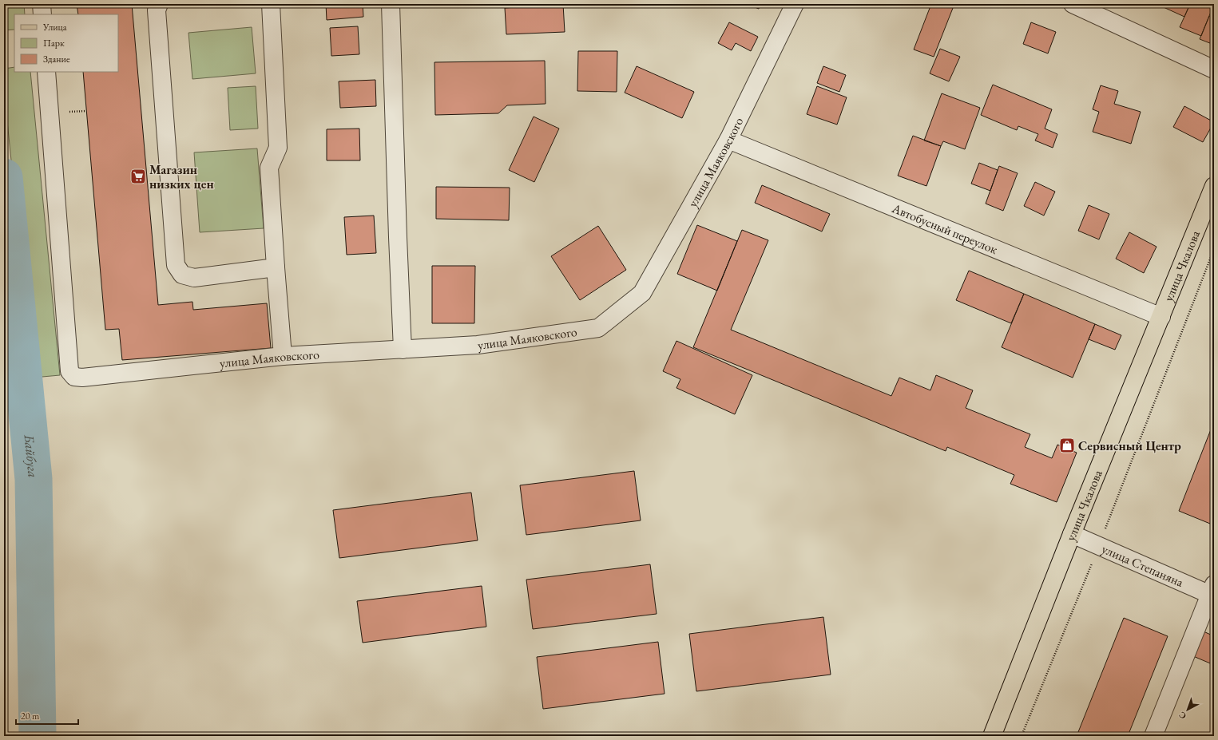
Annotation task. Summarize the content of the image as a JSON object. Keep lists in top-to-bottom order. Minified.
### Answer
{"streets":{"main road":["улица Чкалова"],"street":["улица Маяковского","Автобусный переулок","улица Степаняна"]},"crossings":[["улица Маяковского","Автобусный переулок"],["Автобусный переулок","улица Чкалова"],["улица Чкалова","улица Степаняна"]],"water":["Байбуга"],"places":{"supermarket":["Магазин низких цен"],"shop":["Сервисный Центр"]},"legend":["Улица","Парк","Здание"],"scale_bar":"20 m","north":"bottom left"}
